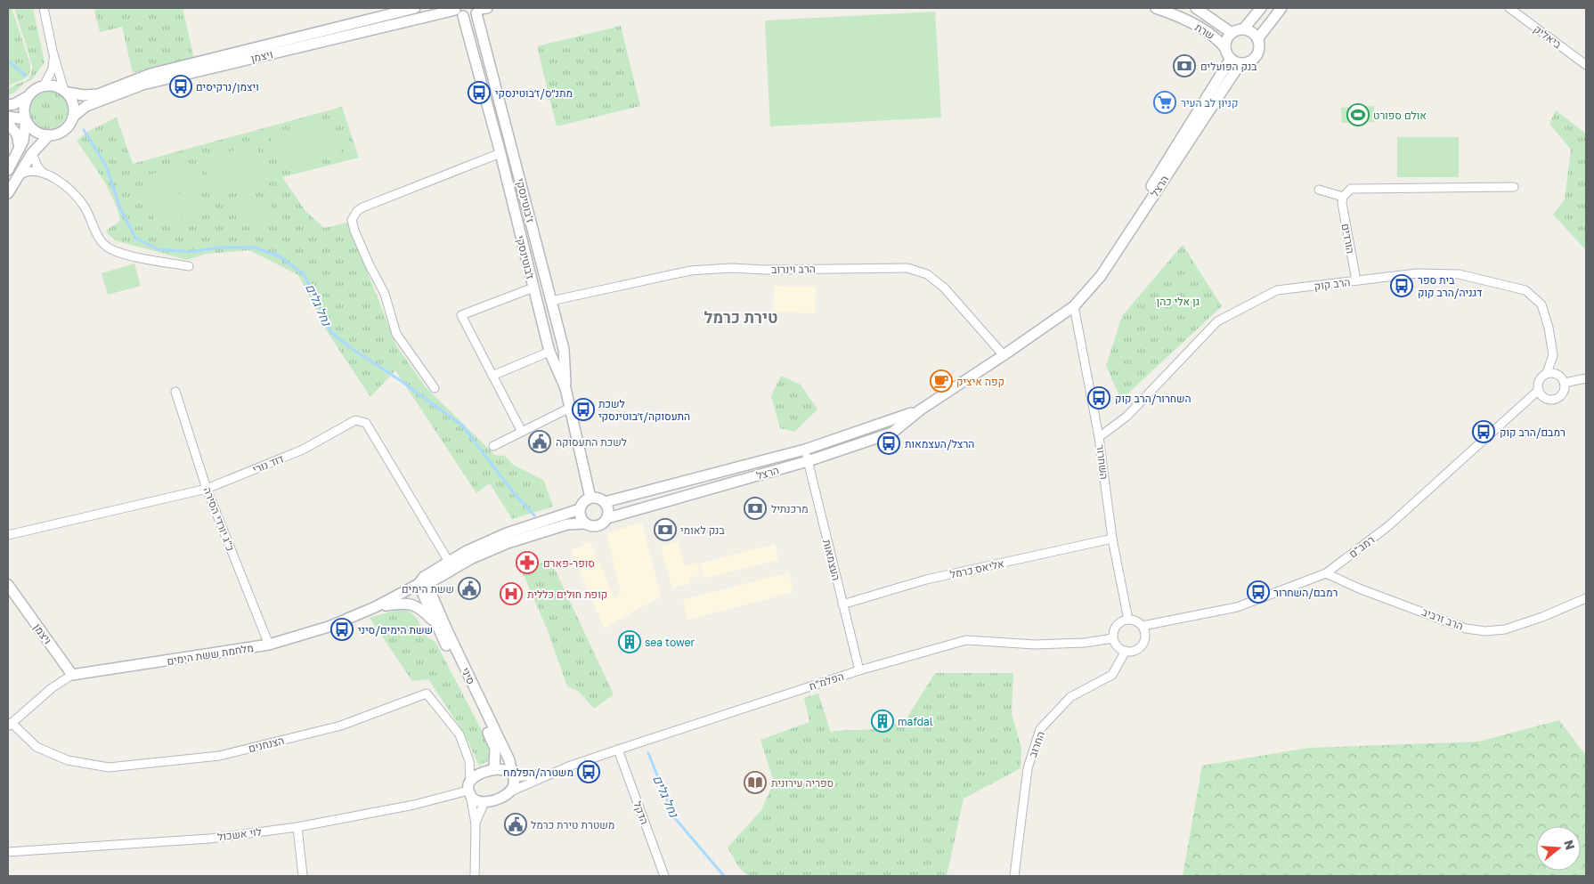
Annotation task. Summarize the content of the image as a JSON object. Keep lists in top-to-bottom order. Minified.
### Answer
{"streets":{"street":["שרת","ביאליק","ויצמן","הרצל","ז'בוטינסקי","הורדים","ז׳בוטינסקי","הרב וינרוב","הרב קוק","השחרור","דוד נורי","כ\"ג יורדי הסירה","רמב\"ם","העצמאות","אליאס כרמל","הרב זרביב","מלחמת ששת הימים","סיני","הפלמ\"ח","הצנחנים","החרוב","הדקל","לוי אשכול"]},"crossings":[["שרת","הרצל"],["ויצמן","ז'בוטינסקי"],["ויצמן","ז׳בוטינסקי"],["ויצמן","מלחמת ששת הימים"],["הרצל","ז׳בוטינסקי"],["הרצל","הרב וינרוב"],["הרצל","השחרור"],["הרצל","העצמאות"],["הרצל","מלחמת ששת הימים"],["ז'בוטינסקי","ז׳בוטינסקי"],["ז'בוטינסקי","הרב וינרוב"],["הורדים","הרב קוק"],["ז׳בוטינסקי","מלחמת ששת הימים"],["הרב קוק","השחרור"],["הרב קוק","רמב\"ם"],["השחרור","רמב\"ם"],["השחרור","אליאס כרמל"],["השחרור","הפלמ\"ח"],["השחרור","החרוב"],["דוד נורי","כ\"ג יורדי הסירה"],["דוד נורי","מלחמת ששת הימים"],["כ\"ג יורדי הסירה","מלחמת ששת הימים"],["רמב\"ם","הרב זרביב"],["רמב\"ם","הפלמ\"ח"],["רמב\"ם","החרוב"],["העצמאות","אליאס כרמל"],["העצמאות","הפלמ\"ח"],["מלחמת ששת הימים","סיני"],["מלחמת ששת הימים","הצנחנים"],["סיני","הפלמ\"ח"],["סיני","הצנחנים"],["סיני","לוי אשכול"],["הפלמ\"ח","הצנחנים"],["הפלמ\"ח","החרוב"],["הפלמ\"ח","הדקל"],["הפלמ\"ח","לוי אשכול"],["הצנחנים","לוי אשכול"]],"districts":["טירת כרמל"],"water":["נחל גלים"],"parks":["גן אלי כהן"],"places":{"bank":["בנק הפועלים","מרכנתיל","בנק לאומי"],"bus stop":["ויצמן/נרקיסים","מתנ״ס/ז׳בוטינסקי","בית ספר דגניה/הרב קוק","השחרור/הרב קוק","לשכת התעסוקה/ז׳בוטינסקי","רמבם/הרב קוק","הרצל/העצמאות","רמבם/השחרור","ששת הימים/סיני","משטרה/הפלמח"],"supermarket":["קניון לב העיר"],"sports":["אולם ספורט"],"cafe":["קפה איציק"],"public building":["לשכת התעסוקה","ששת הימים","משטרת טירת כרמל"],"pharmacy":["סופר-פארם"],"hospital":["קופת חולים כללית"],"building":["sea tower","mafdal"],"library":["ספריה עירונית"]},"north":"right"}
